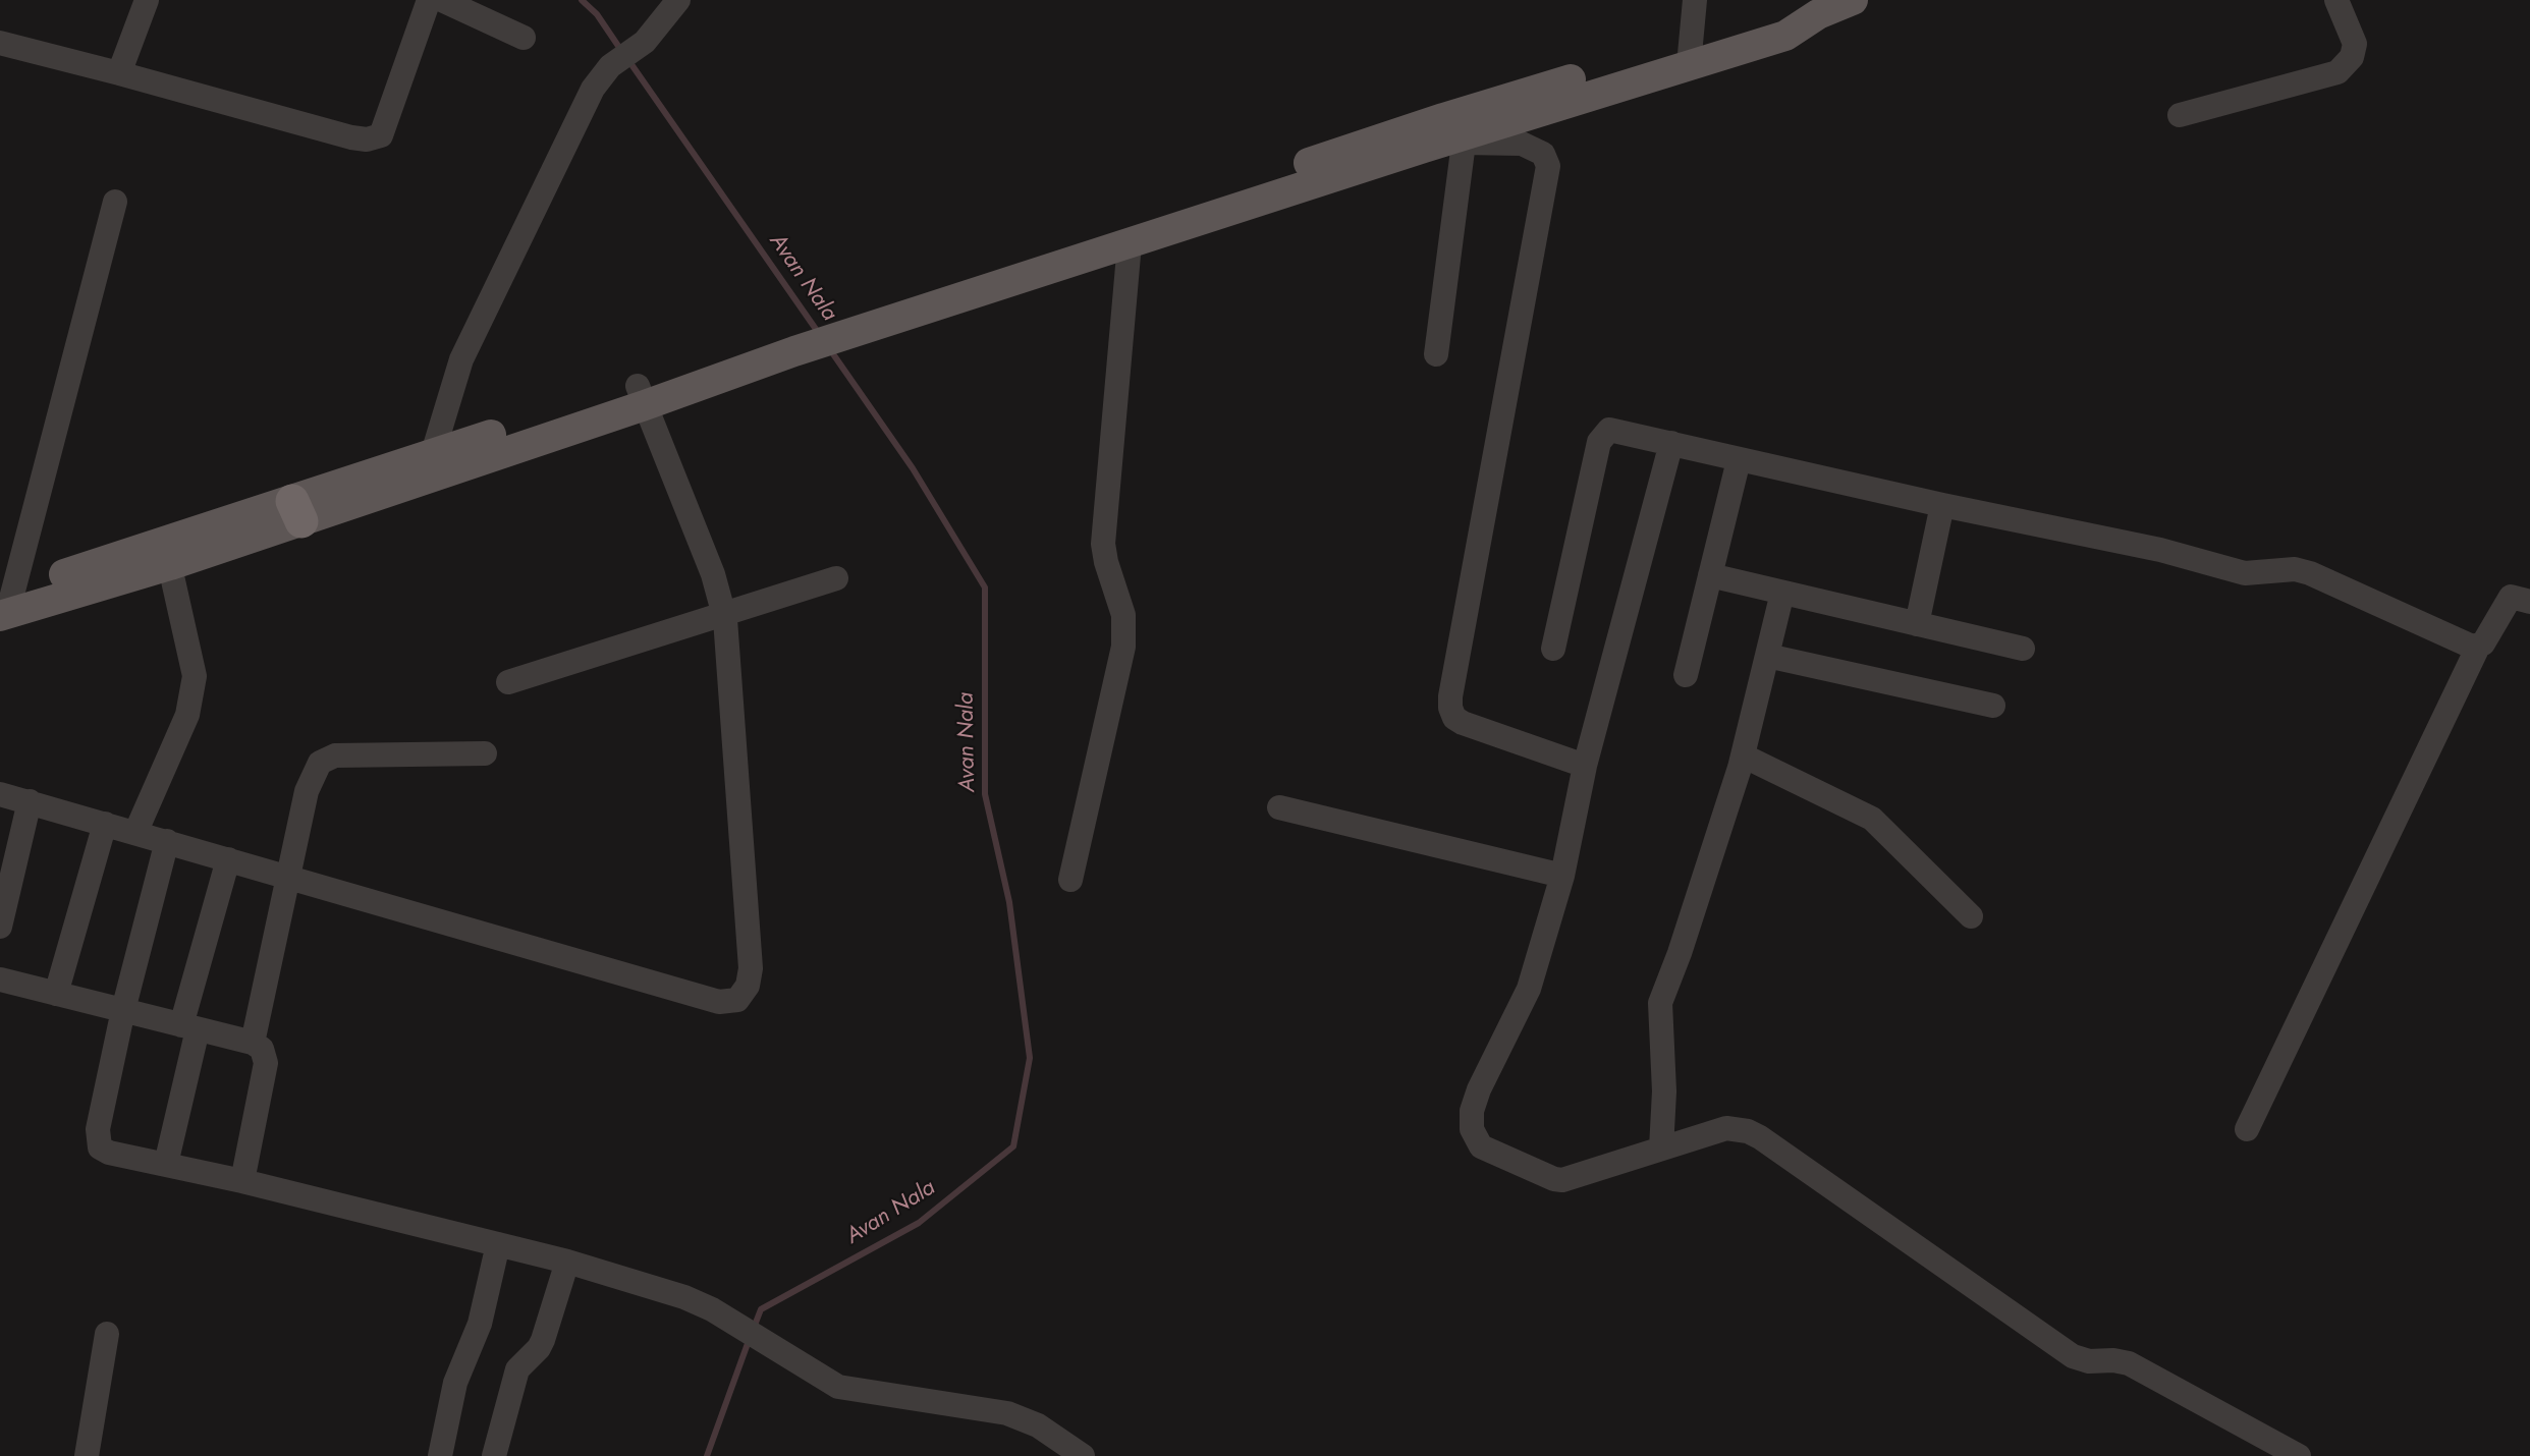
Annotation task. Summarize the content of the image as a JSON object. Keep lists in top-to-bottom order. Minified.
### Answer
{"water":["Avan Nala"]}
